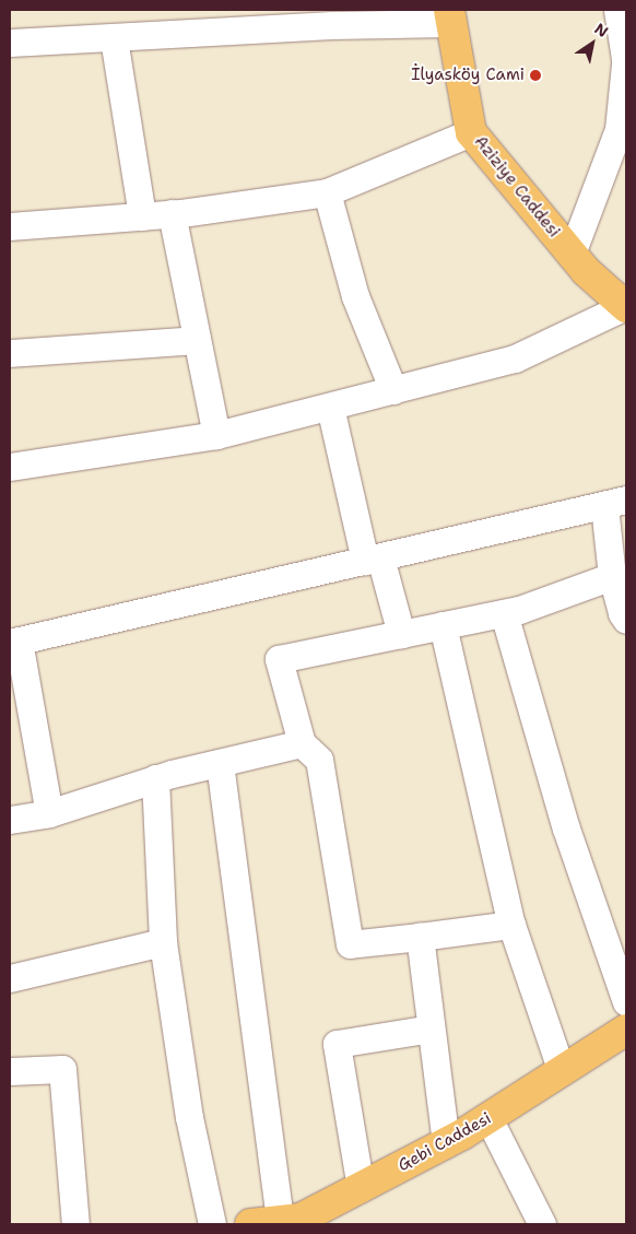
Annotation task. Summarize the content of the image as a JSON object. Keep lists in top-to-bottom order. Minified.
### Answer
{"streets":{"main road":["Aziziye Caddesi","Gebi Caddesi"]},"places":["İlyasköy Cami"],"north":"top right"}
